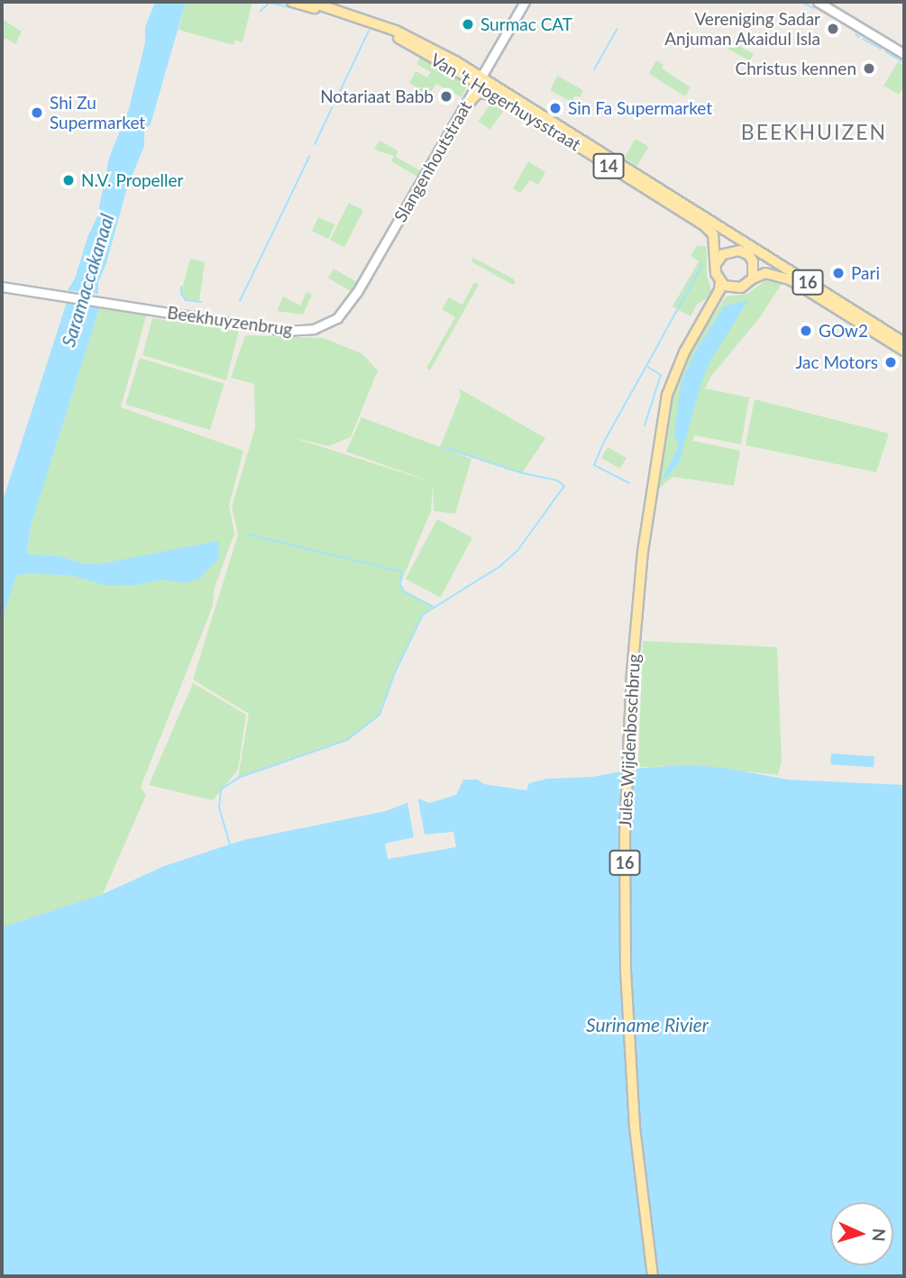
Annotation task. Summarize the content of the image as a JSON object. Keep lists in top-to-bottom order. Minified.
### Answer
{"streets":{"main road":["Van 't Hogerhuysstraat","14","16","Jules Wijdenboschbrug"],"street":["Slangenhoutstraat","Beekhuyzenbrug"]},"crossings":[["Van 't Hogerhuysstraat","Slangenhoutstraat"],["Van 't Hogerhuysstraat","16"],["Van 't Hogerhuysstraat","Jules Wijdenboschbrug"],["Slangenhoutstraat","Beekhuyzenbrug"],["16","Jules Wijdenboschbrug"]],"districts":["BEEKHUIZEN"],"water":["Saramaccakanaal","Suriname Rivier"],"places":["Surmac CAT","Vereniging Sadar Anjuman Akaidul Isla","Christus kennen","Notariaat Babb","Sin Fa Supermarket","Shi Zu Supermarket","N.V. Propeller","Pari","GOw2","Jac Motors"],"north":"right"}
